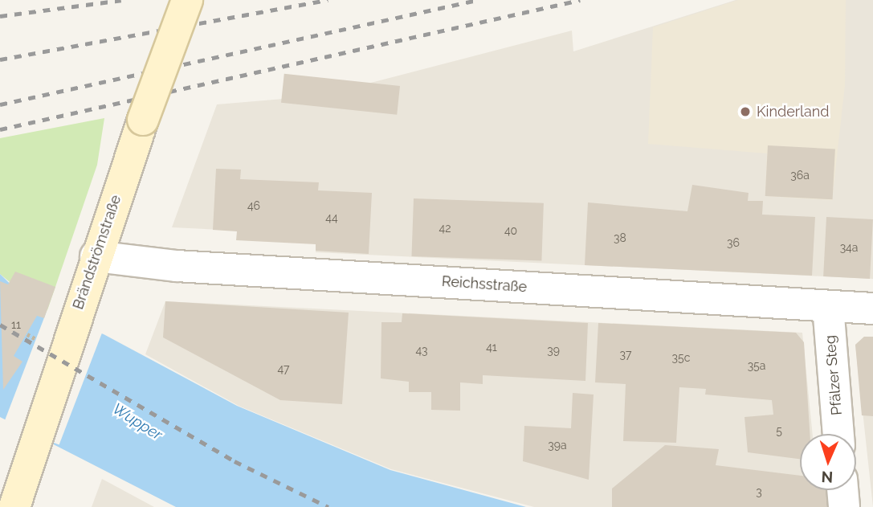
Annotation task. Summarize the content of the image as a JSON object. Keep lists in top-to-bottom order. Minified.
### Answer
{"streets":{"main road":["Brändströmstraße"],"street":["Reichsstraße","Pfälzer Steg"]},"crossings":[["Brändströmstraße","Reichsstraße"],["Reichsstraße","Pfälzer Steg"]],"water":["Wupper"],"places":["Kinderland"],"house_numbers":["36a","46","44","42","40","38","36","34a","11","41","43","39","37","35c","35a","47","5","39a","3"],"north":"bottom"}
